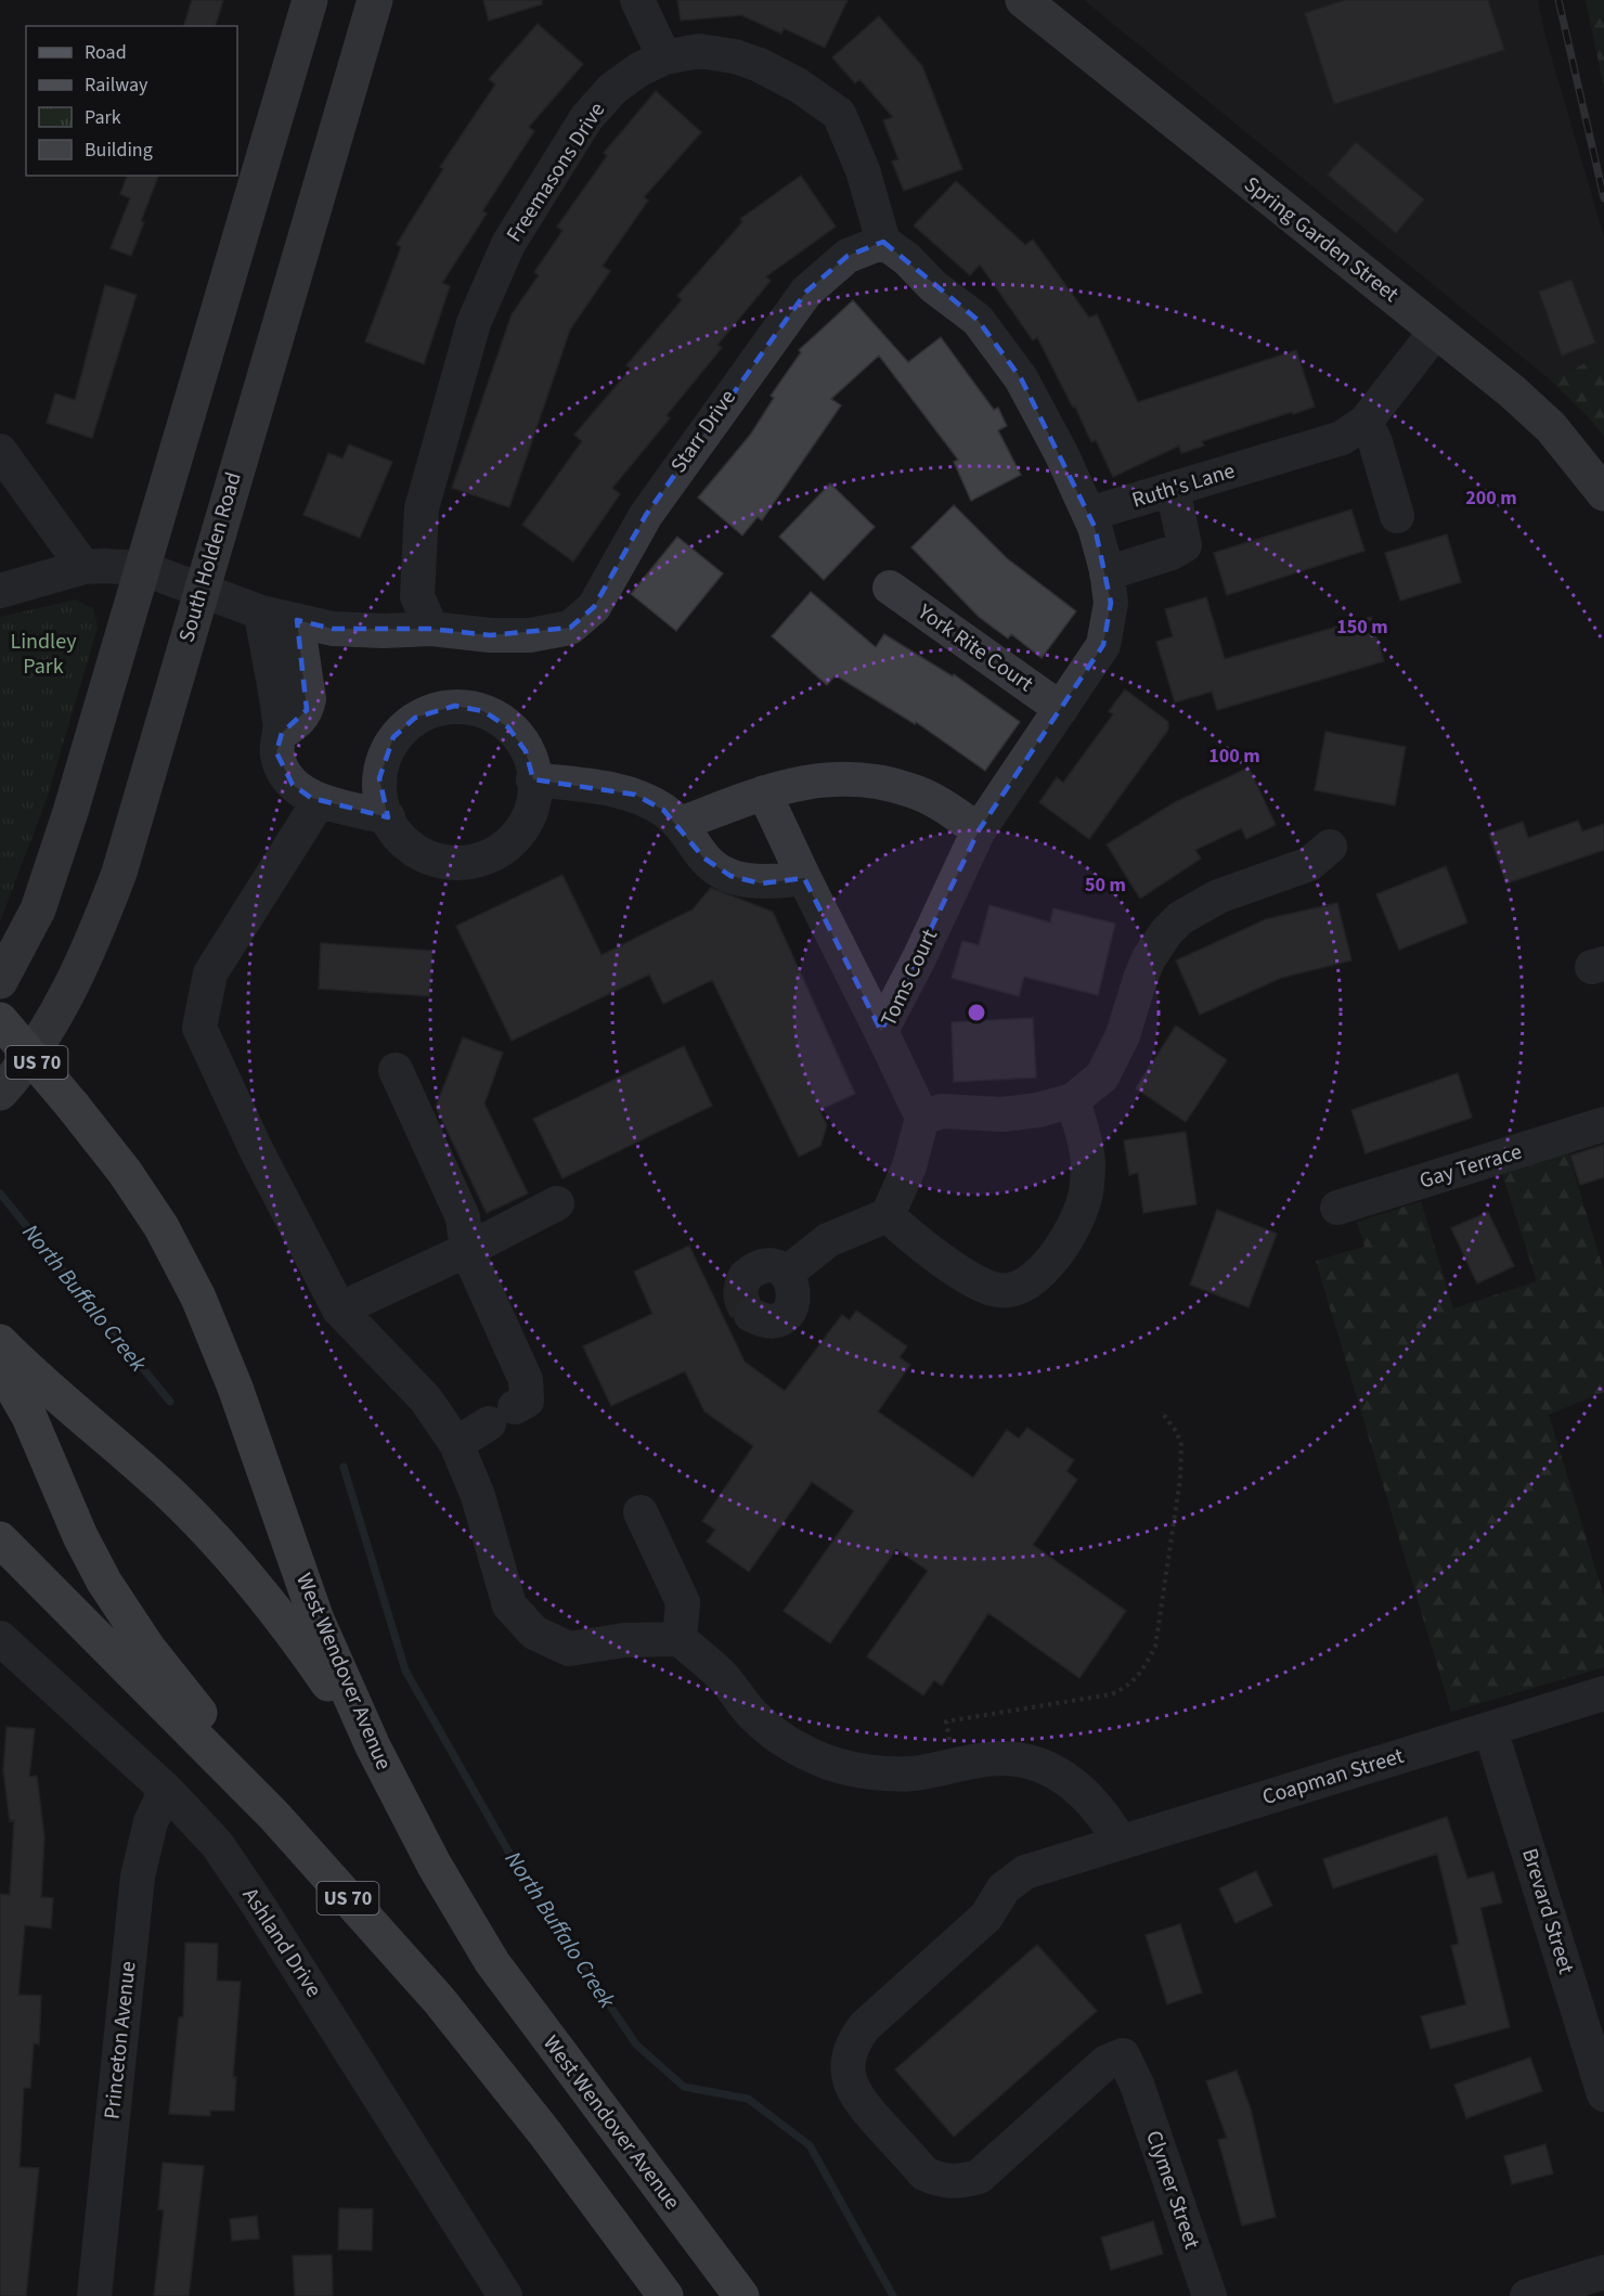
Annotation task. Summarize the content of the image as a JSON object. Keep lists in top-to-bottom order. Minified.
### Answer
{"streets":{"highway":["US 70","West Wendover Avenue"],"main road":["Spring Garden Street","South Holden Road"],"street":["Freemasons Drive","Starr Drive","Ruth's Lane","York Rite Court","Toms Court","Gay Terrace","Coapman Street","Brevard Street","Ashland Drive","Princeton Avenue","Clymer Street"]},"crossings":[["Freemasons Drive","Starr Drive"],["Spring Garden Street","Ruth's Lane"],["Starr Drive","South Holden Road"],["York Rite Court","Toms Court"],["Coapman Street","Brevard Street"],["Coapman Street","Clymer Street"],["Ashland Drive","Princeton Avenue"]],"water":["North Buffalo Creek"],"parks":["Lindley Park"],"legend":["Road","Railway","Park","Building"],"rings":["200 m","150 m","100 m","50 m"]}
